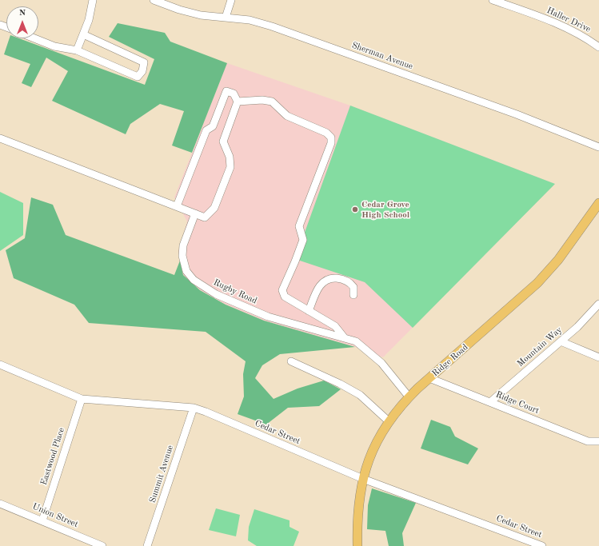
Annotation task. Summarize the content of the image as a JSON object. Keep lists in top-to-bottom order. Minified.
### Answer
{"streets":{"main road":["Ridge Road"],"street":["Haller Drive","Sherman Avenue","Rugby Road","Mountain Way","Ridge Court","Cedar Street","Eastwood Place","Summit Avenue","Union Street"]},"crossings":[["Rugby Road","Ridge Road"],["Mountain Way","Ridge Court"],["Ridge Road","Ridge Court"],["Ridge Road","Cedar Street"],["Cedar Street","Eastwood Place"],["Cedar Street","Summit Avenue"],["Eastwood Place","Union Street"]],"places":["Cedar Grove High School"],"north":"top"}
